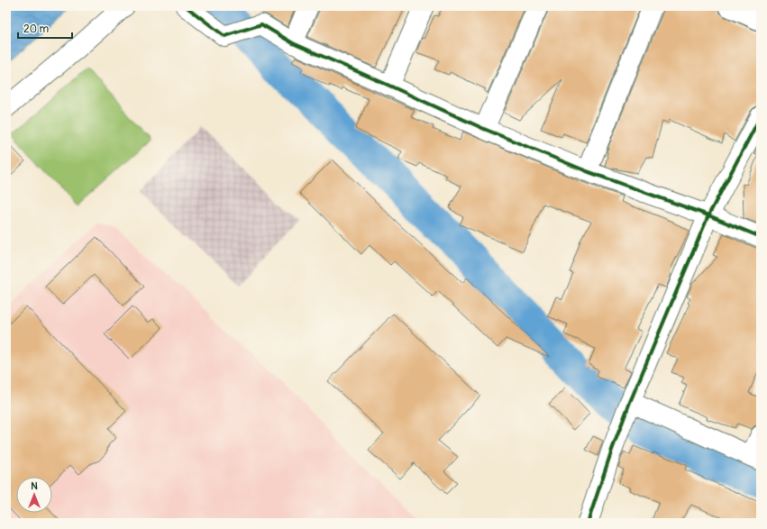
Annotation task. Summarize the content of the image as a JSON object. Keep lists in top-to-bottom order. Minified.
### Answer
{"scale_bar":"20 m","north":"top"}
